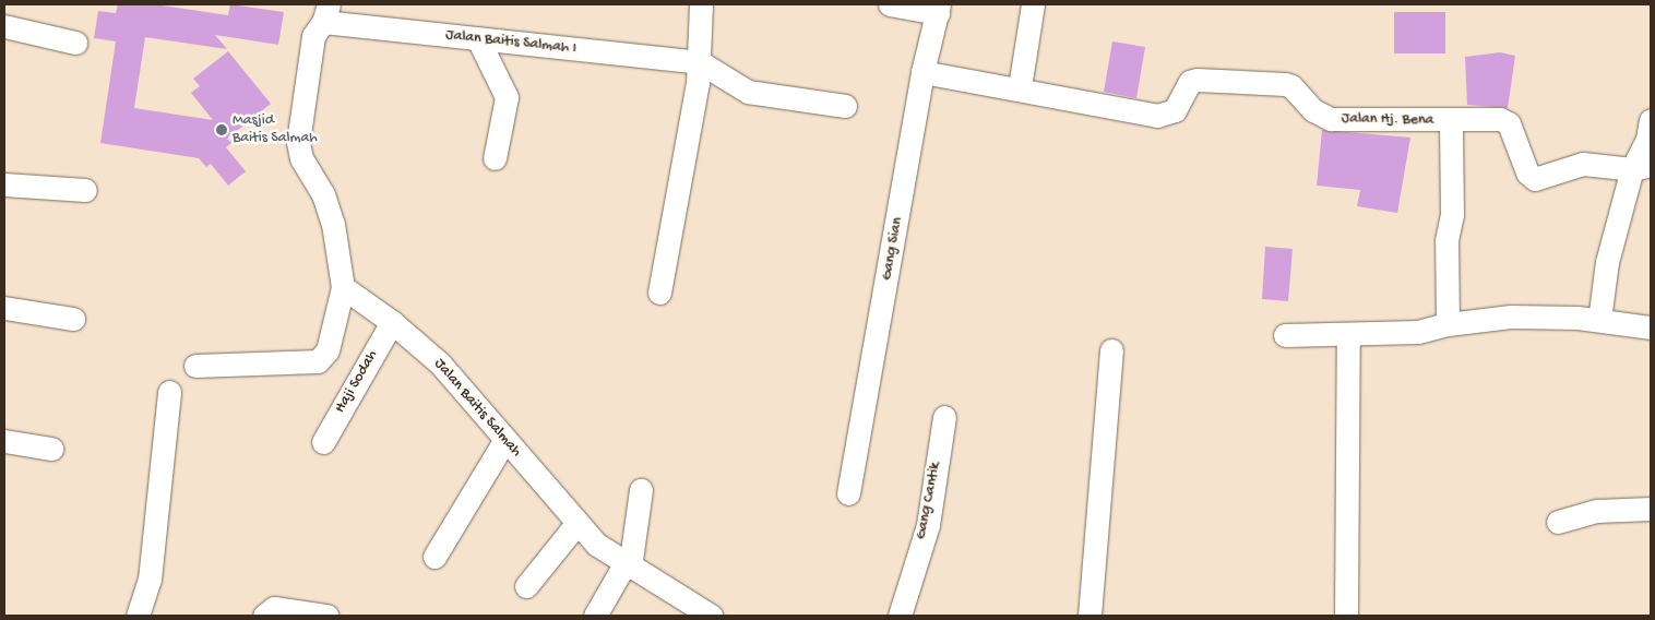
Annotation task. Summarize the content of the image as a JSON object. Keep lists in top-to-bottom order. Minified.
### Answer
{"streets":{"street":["Jalan Baitis Salmah I","Jalan Hj. Bena","Gang Sian","Haji Sodah","Jalan Baitis Salmah","Gang Cantik"]},"crossings":[["Jalan Hj. Bena","Gang Sian"],["Haji Sodah","Jalan Baitis Salmah"]],"places":["Masjid Baitis Salmah"]}
